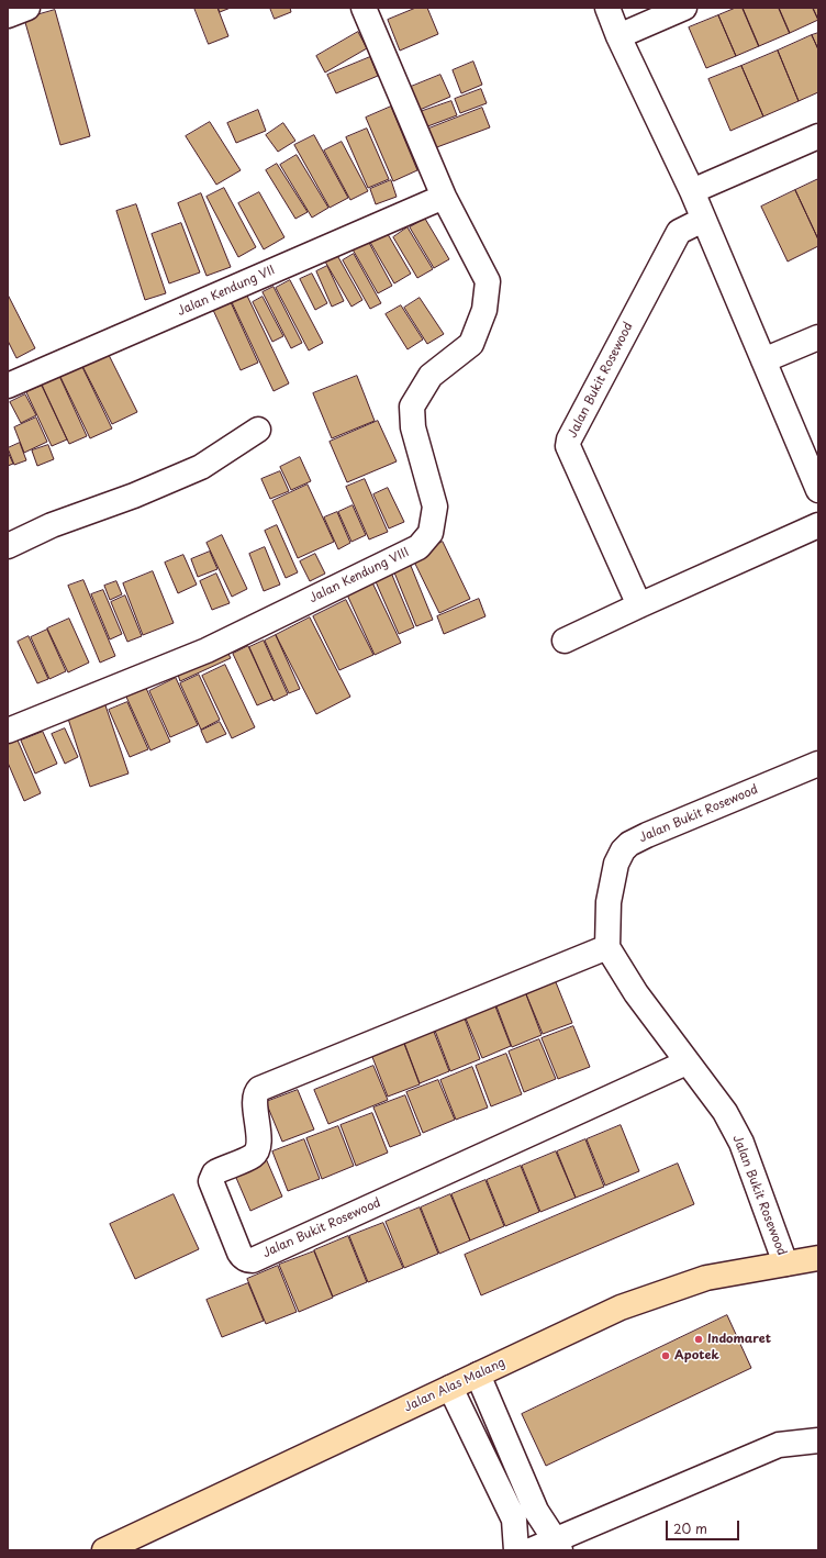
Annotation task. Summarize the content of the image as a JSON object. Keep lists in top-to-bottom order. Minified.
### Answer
{"streets":{"main road":["Jalan Alas Malang"],"street":["Jalan Kendung VII","Jalan Bukit Rosewood","Jalan Kendung VIII"]},"crossings":[["Jalan Kendung VII","Jalan Kendung VIII"],["Jalan Bukit Rosewood","Jalan Alas Malang"]],"places":["Indomaret","Apotek"],"scale_bar":"20 m"}
